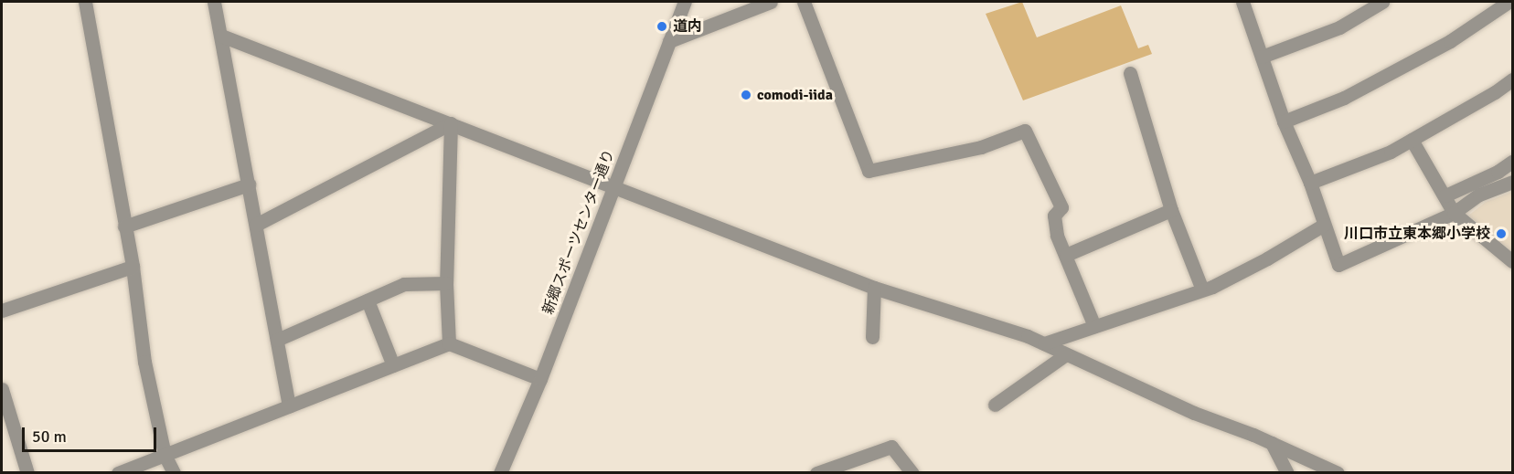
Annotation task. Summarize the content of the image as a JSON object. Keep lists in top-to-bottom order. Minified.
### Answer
{"streets":{"street":["新郷スポーツセンター通り"]},"places":["道内","comodi-iida","川口市立東本郷小学校"],"scale_bar":"50 m"}
